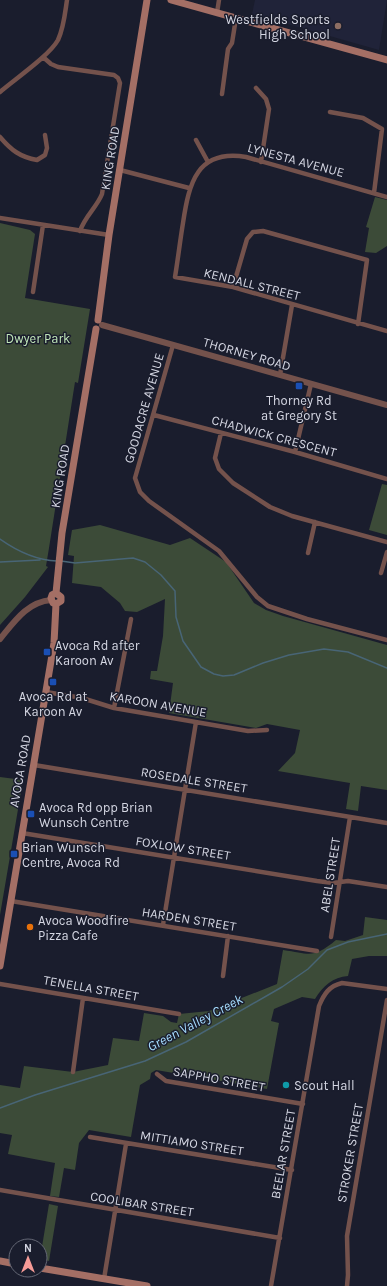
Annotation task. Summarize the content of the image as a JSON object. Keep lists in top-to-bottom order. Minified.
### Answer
{"streets":{"main road":["KING ROAD","AVOCA ROAD"],"street":["LYNESTA AVENUE","KENDALL STREET","THORNEY ROAD","GOODACRE AVENUE","CHADWICK CRESCENT","KAROON AVENUE","ROSEDALE STREET","FOXLOW STREET","ABEL STREET","HARDEN STREET","TENELLA STREET","SAPPHO STREET","MITTIAMO STREET","STROKER STREET","BEELAR STREET","COOLIBAR STREET"]},"crossings":[["KING ROAD","THORNEY ROAD"],["KING ROAD","AVOCA ROAD"],["LYNESTA AVENUE","KENDALL STREET"],["THORNEY ROAD","GOODACRE AVENUE"],["GOODACRE AVENUE","CHADWICK CRESCENT"],["KAROON AVENUE","AVOCA ROAD"],["AVOCA ROAD","ROSEDALE STREET"],["AVOCA ROAD","FOXLOW STREET"],["AVOCA ROAD","HARDEN STREET"],["ROSEDALE STREET","ABEL STREET"],["FOXLOW STREET","ABEL STREET"],["SAPPHO STREET","BEELAR STREET"],["MITTIAMO STREET","BEELAR STREET"],["BEELAR STREET","COOLIBAR STREET"]],"water":["Green Valley Creek"],"parks":["Dwyer Park"],"places":{"other":["Westfields Sports High School","Avoca Woodfire Pizza Cafe","Scout Hall"],"transit":["Thorney Rd at Gregory St","Avoca Rd after Karoon Av","Avoca Rd at Karoon Av","Avoca Rd opp Brian Wunsch Centre","Brian Wunsch Centre, Avoca Rd"]},"north":"top"}
